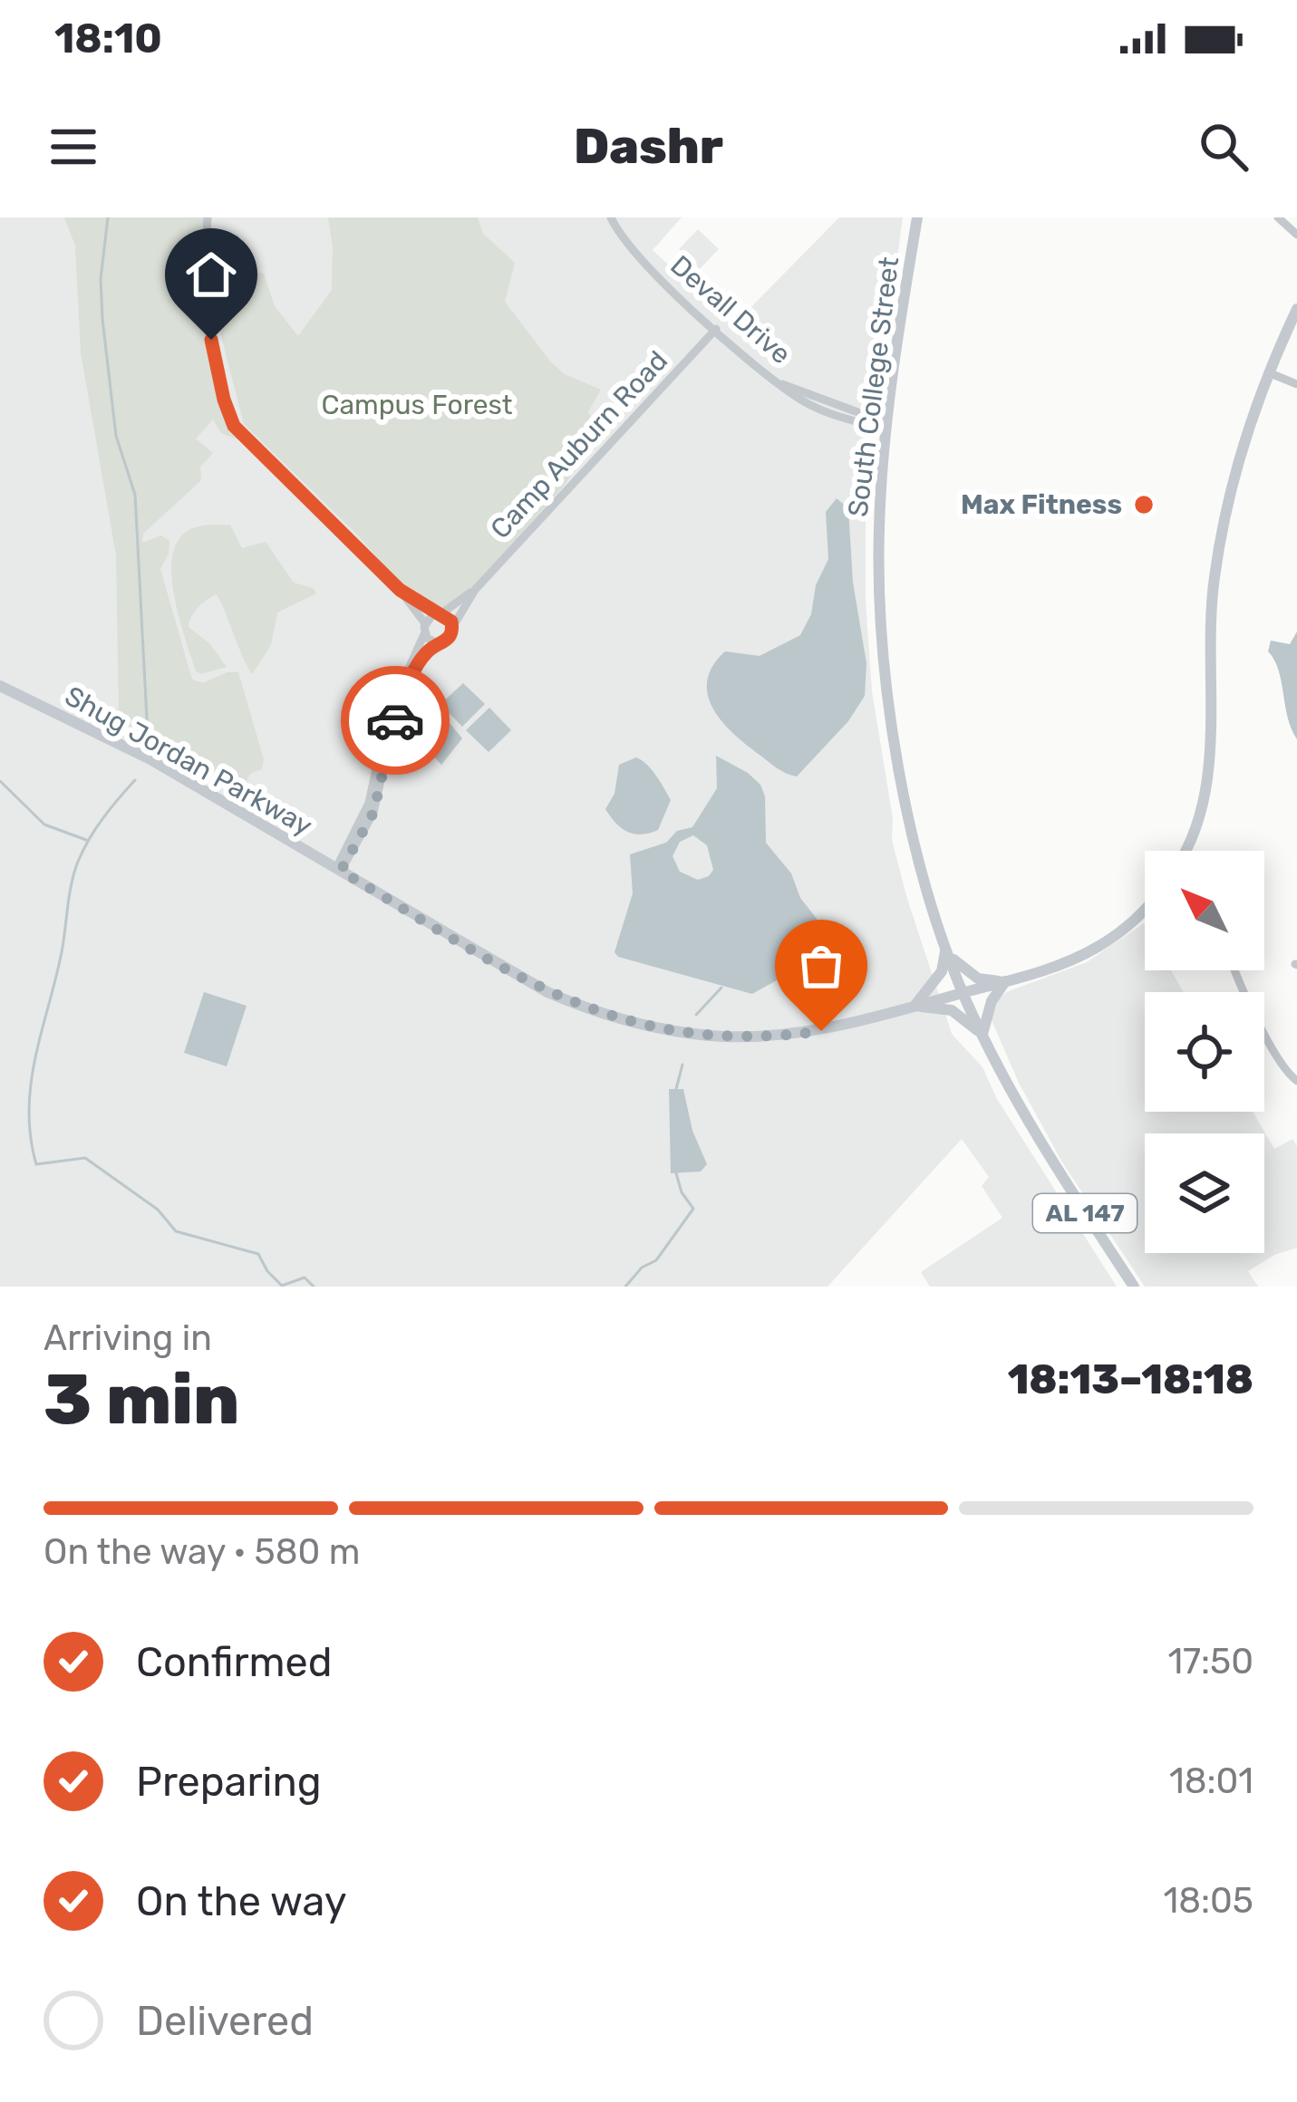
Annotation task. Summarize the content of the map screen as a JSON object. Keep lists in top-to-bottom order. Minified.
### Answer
{"streets":{"main road":["South College Street","Shug Jordan Parkway","AL 147"],"street":["Devall Drive","Camp Auburn Road"]},"crossings":[["Devall Drive","Camp Auburn Road"],["South College Street","Shug Jordan Parkway"]],"parks":["Campus Forest"],"places":["Max Fitness"],"north":"top left","page":{"status":"18:10","header":"Dashr","heading":["3 min","Arriving in","18:13–18:18"],"bar":"On the way · 580 m","list":[["Confirmed","17:50"],["Preparing","18:01"],["On the way","18:05"],"Delivered"]}}
